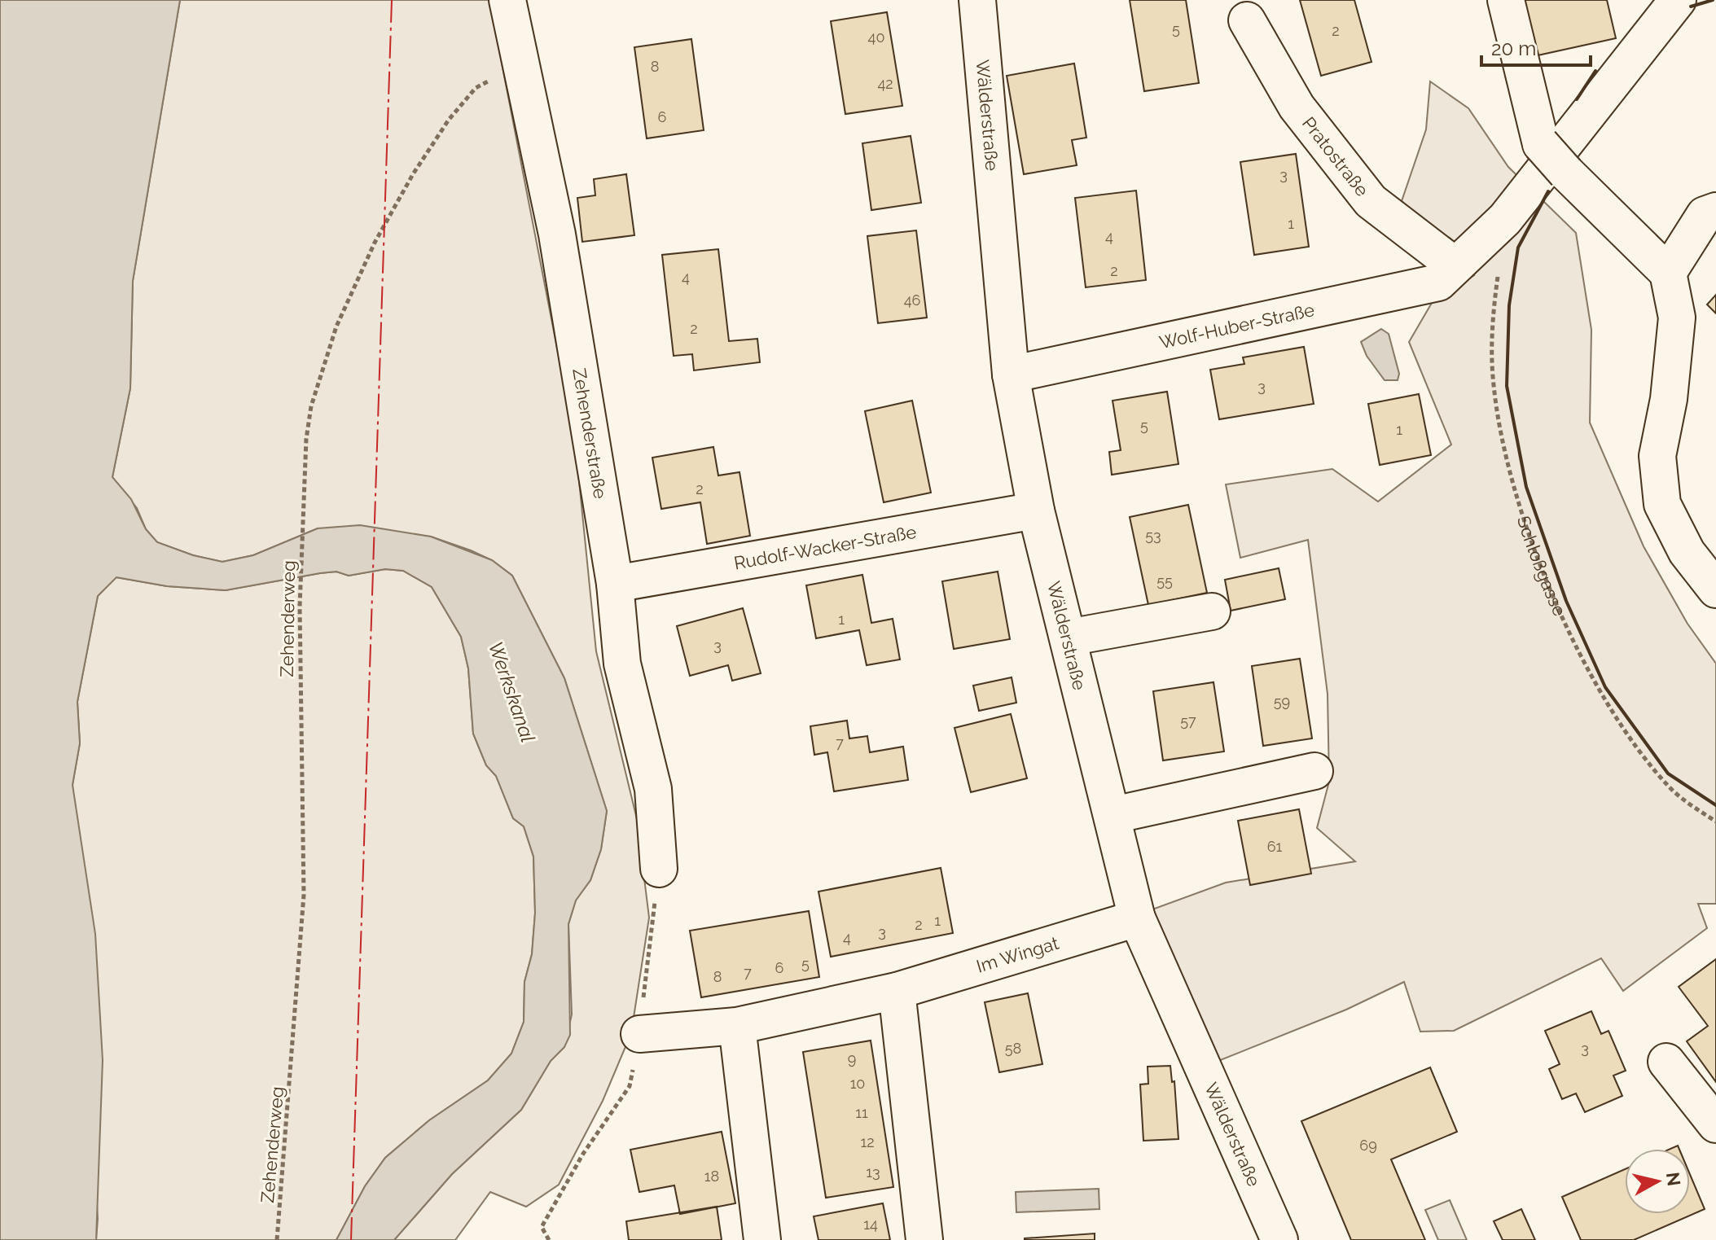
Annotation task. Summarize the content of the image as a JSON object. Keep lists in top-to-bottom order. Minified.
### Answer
{"streets":{"street":["Wälderstraße","Pratostraße","Wolf-Huber-Straße","Zehenderstraße","Rudolf-Wacker-Straße","Im Wingat"],"path":["Schloßgasse","Zehenderweg"]},"crossings":[["Wälderstraße","Wolf-Huber-Straße"],["Wälderstraße","Rudolf-Wacker-Straße"],["Wälderstraße","Im Wingat"],["Pratostraße","Wolf-Huber-Straße"],["Zehenderstraße","Rudolf-Wacker-Straße"],["Zehenderstraße","Zehenderweg"]],"water":["Werkskanal"],"house_numbers":["5","2","40","8","42","6","3","1","4","2","4","46","2","3","5","1","2","53","55","1","3","59","57","7","61","1","2","3","4","5","6","7","8","58","3","9","10","11","12","69","13","18","14"],"scale_bar":"20 m","north":"right"}
